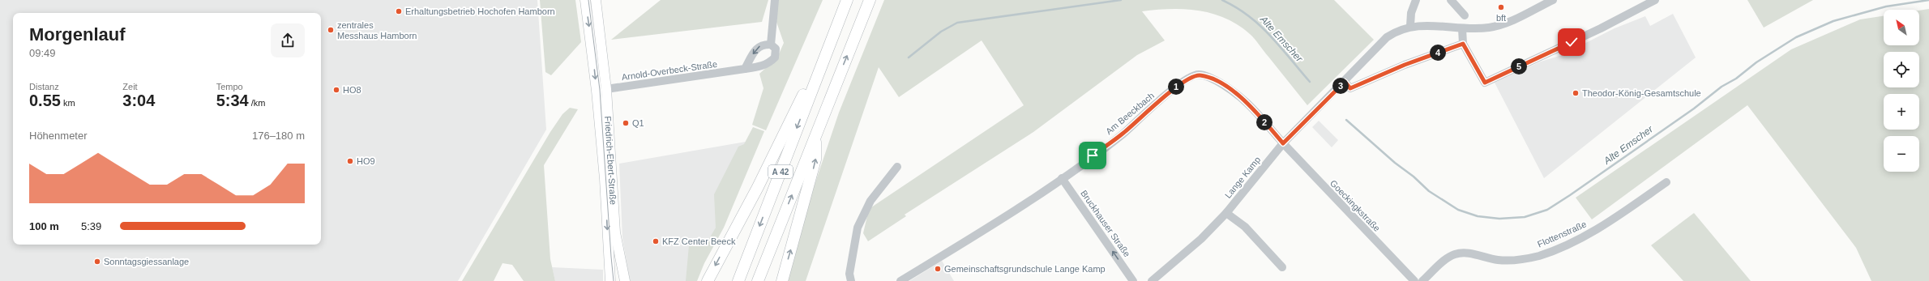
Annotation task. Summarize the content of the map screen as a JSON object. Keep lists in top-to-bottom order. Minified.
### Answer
{"streets":{"highway":["A 42"],"main road":["Friedrich-Ebert-Straße"],"street":["Arnold-Overbeck-Straße","Am Beeckbach","Lange Kamp","Goeckingkstraße","Bruckhauser Straße","Flottenstraße"]},"crossings":[["Arnold-Overbeck-Straße","Friedrich-Ebert-Straße"],["Am Beeckbach","Lange Kamp"],["Am Beeckbach","Goeckingkstraße"],["Am Beeckbach","Bruckhauser Straße"],["Lange Kamp","Goeckingkstraße"]],"one_way":["Bruckhauser Straße"],"water":["Alte Emscher"],"places":["bft","Erhaltungsbetrieb Hochofen Hamborn","zentrales Messhaus Hamborn","HO8","Theodor-König-Gesamtschule","Q1","HO9","KFZ Center Beeck","Sonntagsgiessanlage","Gemeinschaftsgrundschule Lange Kamp"],"north":"top left","page":{"map_buttons":["+","−"],"heading":["Morgenlauf","09:49"],"pins":["4","5","3","1","2"],"stats":[["Distanz","0.55 km"],["Zeit","3:04"],["Tempo","5:34 /km"]],"chart":["Höhenmeter","176–180 m"],"list":[{"name":"100 m","note":"5:39"}]}}
